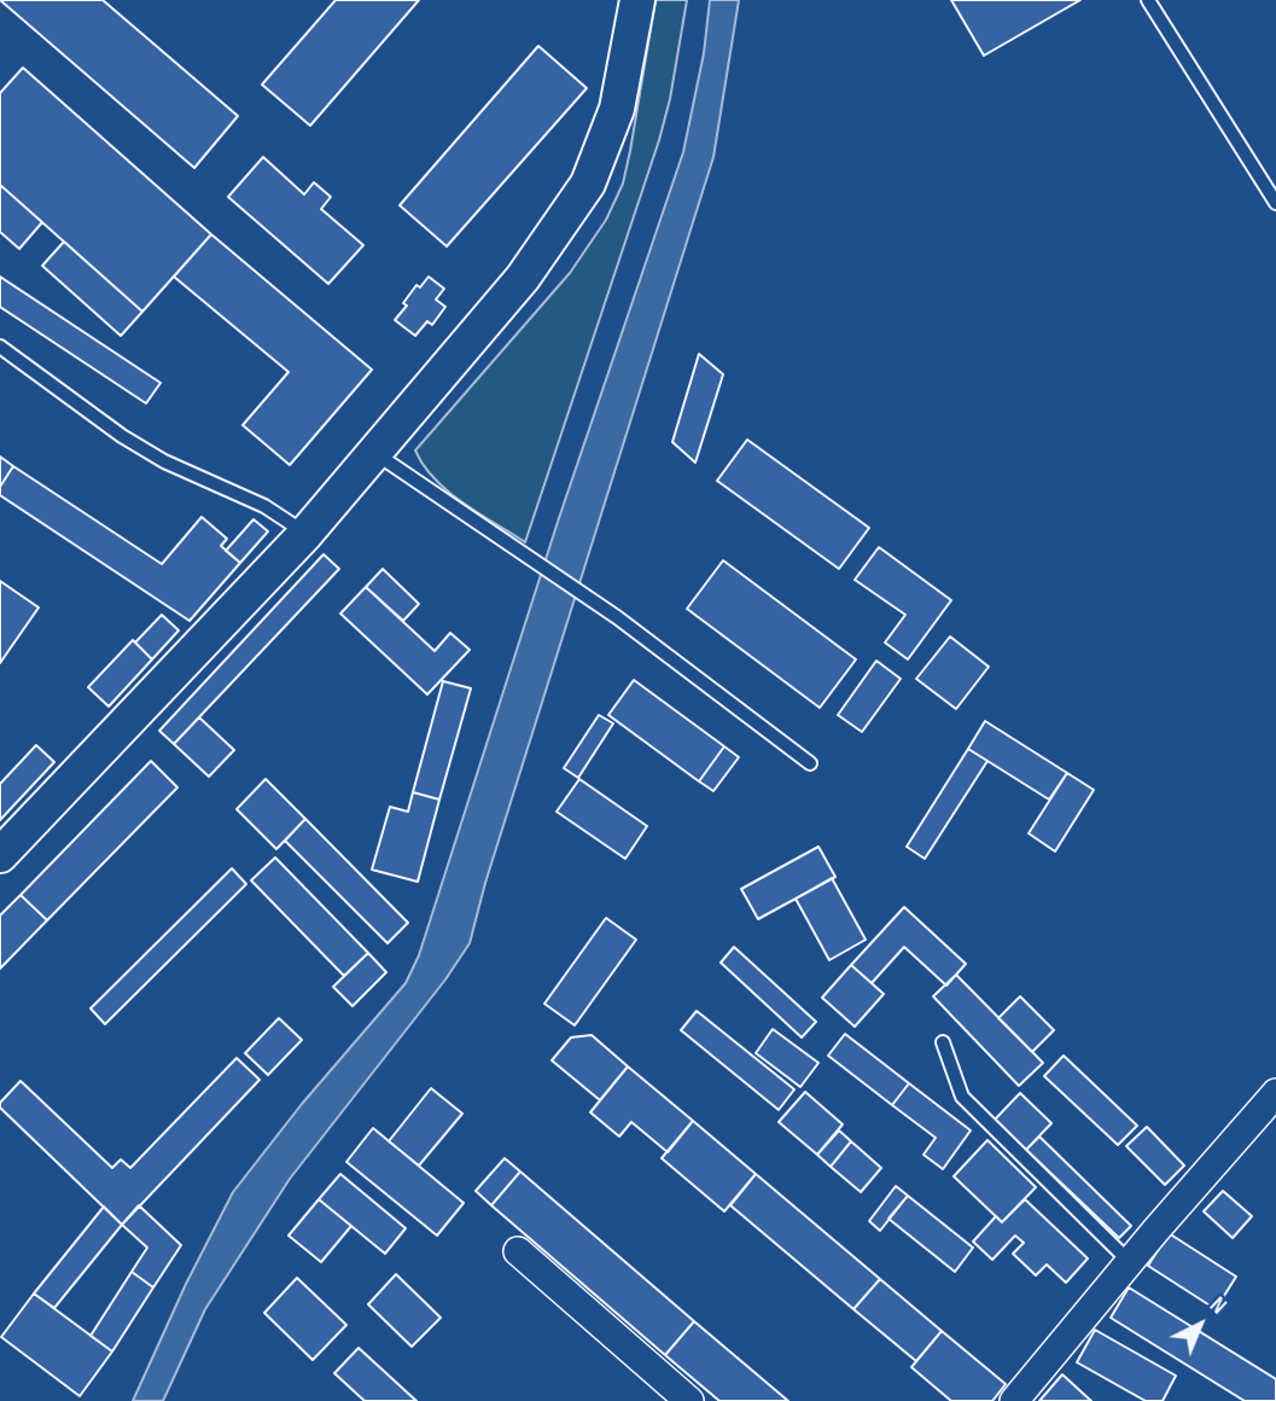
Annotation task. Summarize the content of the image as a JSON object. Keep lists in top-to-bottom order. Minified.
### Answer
{"north":"top right"}
